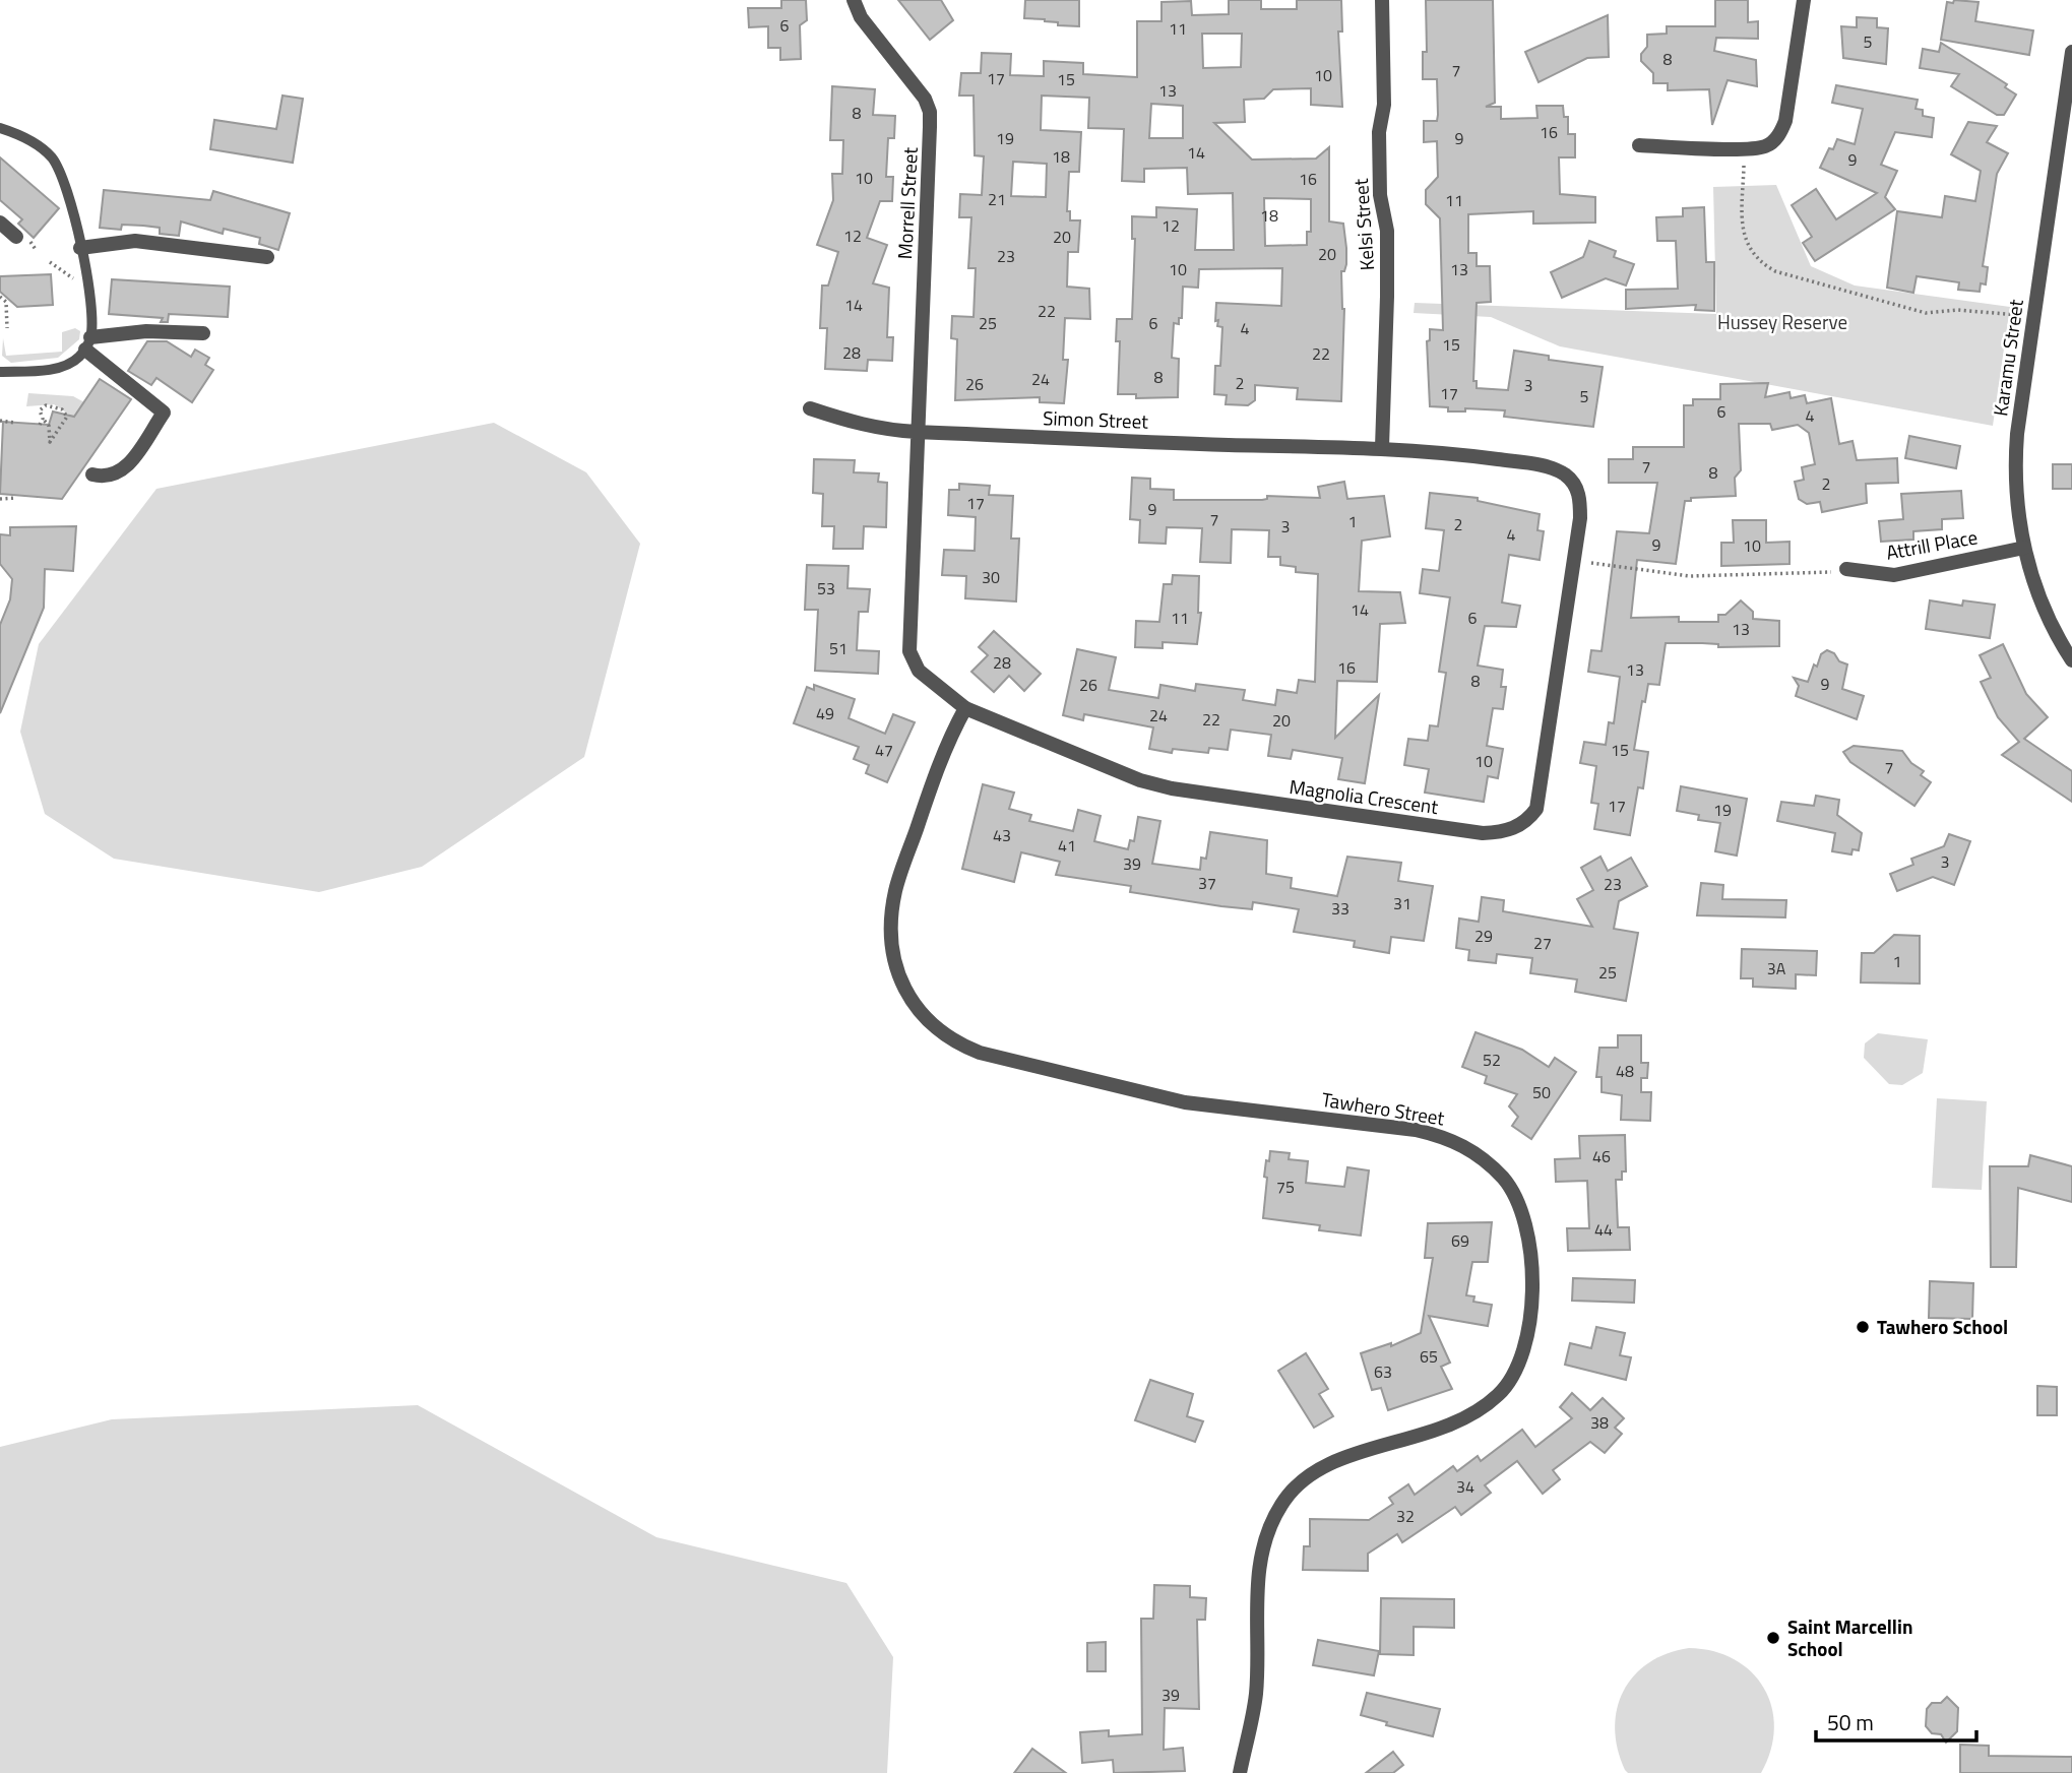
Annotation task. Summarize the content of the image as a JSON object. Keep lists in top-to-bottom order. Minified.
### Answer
{"streets":{"street":["Morrell Street","Kelsi Street","Karamu Street","Simon Street","Attrill Place","Magnolia Crescent","Tawhero Street"]},"crossings":[["Morrell Street","Simon Street"],["Morrell Street","Magnolia Crescent"],["Kelsi Street","Simon Street"],["Kelsi Street","Magnolia Crescent"],["Karamu Street","Attrill Place"],["Simon Street","Magnolia Crescent"],["Magnolia Crescent","Tawhero Street"]],"parks":["Hussey Reserve"],"places":["Tawhero School","Saint Marcellin School"],"house_numbers":["6","11","5","8","7","10","17","15","13","8","16","19","9","14","18","9","10","16","21","11","18","12","12","20","20","23","10","13","14","22","25","6","4","15","28","22","8","24","2","26","3","17","5","6","4","7","8","2","17","9","7","1","2","3","4","9","10","30","53","14","11","6","13","51","28","16","13","8","9","26","49","24","22","20","47","15","10","7","17","19","43","41","3","39","37","23","31","33","29","27","1","3A","25","52","48","50","46","75","44","69","65","63","38","34","32","39"],"scale_bar":"50 m"}
